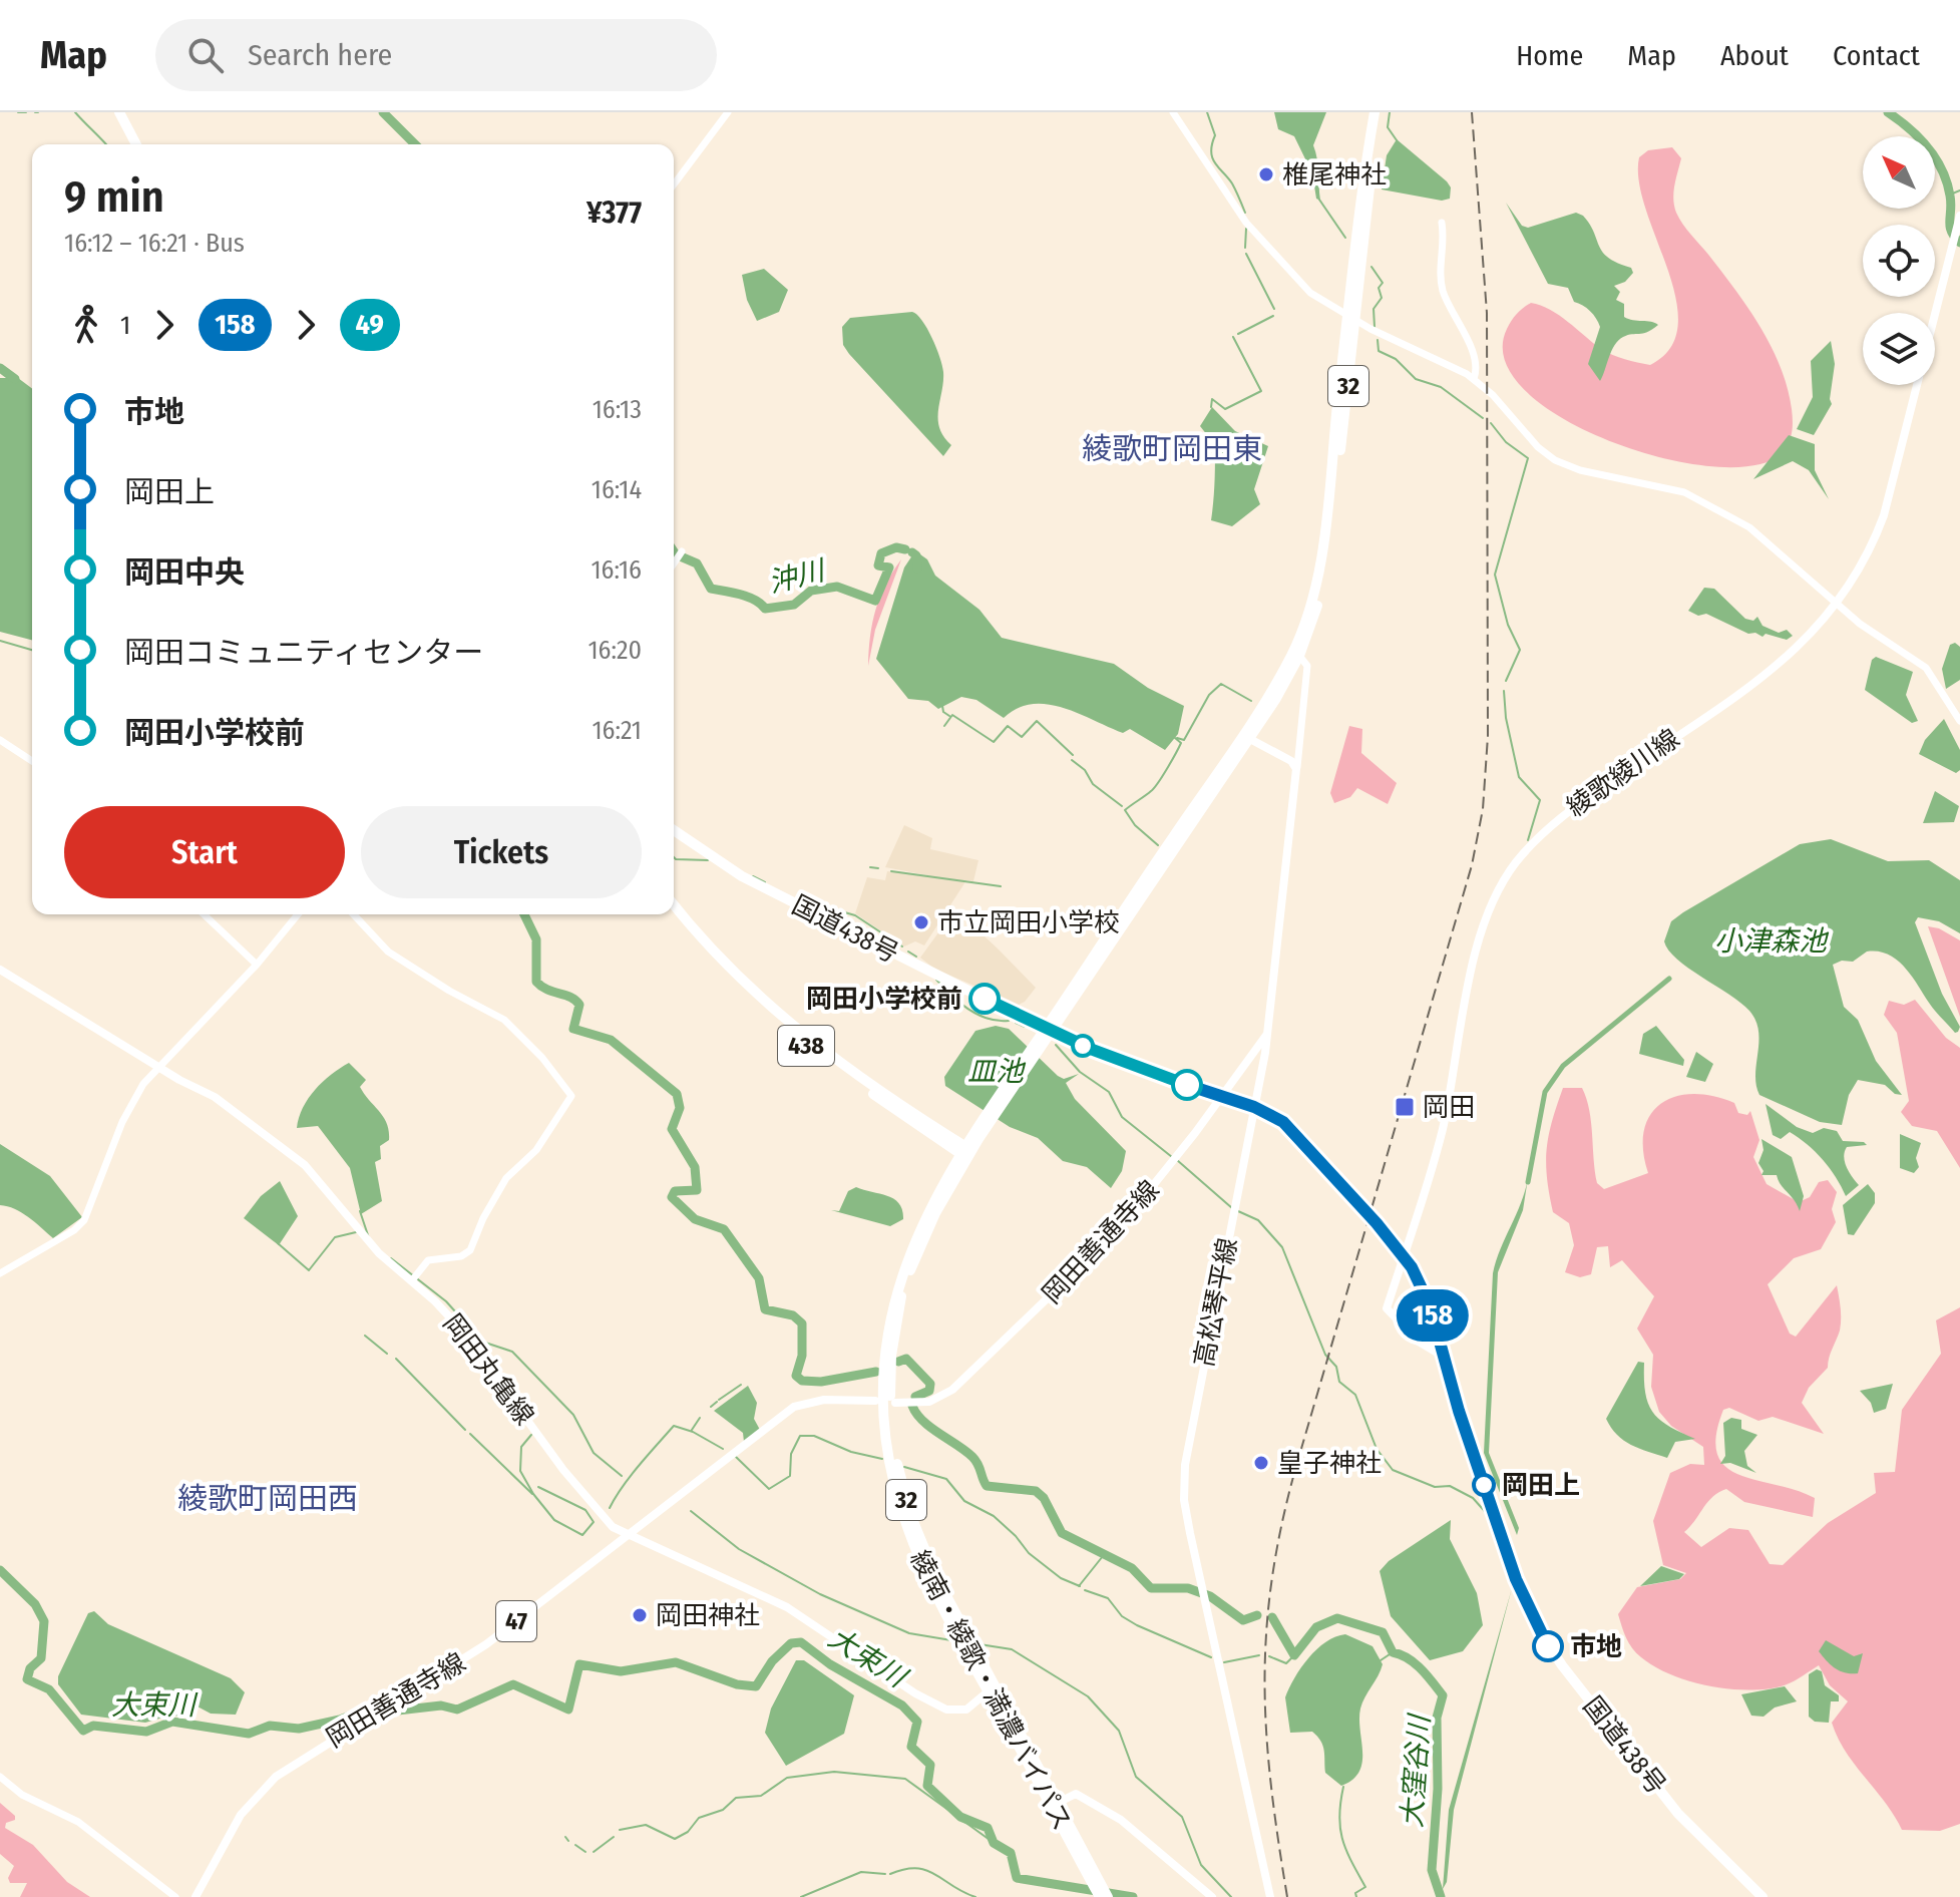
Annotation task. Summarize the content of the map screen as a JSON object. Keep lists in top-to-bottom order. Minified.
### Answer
{"streets":{"highway":["32","国道438号","438","綾南・綾歌・満濃バイパス"],"main road":["綾歌綾川線","岡田善通寺線","高松琴平線","岡田丸亀線","47"]},"crossings":[["綾歌綾川線","国道438号"],["国道438号","岡田善通寺線"],["国道438号","高松琴平線"],["国道438号","綾南・綾歌・満濃バイパス"],["438","綾南・綾歌・満濃バイパス"],["岡田善通寺線","高松琴平線"],["岡田善通寺線","岡田丸亀線"],["岡田丸亀線","綾南・綾歌・満濃バイパス"]],"districts":["綾歌町岡田東","綾歌町岡田西"],"water":["沖川","小津森池","皿池","大束川","大窪谷川"],"places":{"other":["椎尾神社","市立岡田小学校","岡田小学校前","皇子神社","岡田上","岡田神社","市地"],"transit":["岡田"]},"lines":["bus line 49","bus line 158"],"north":"top left","page":{"header":"Map","search":"Search here","nav":["Home","Map","About","Contact"],"on_map":"158","heading":["9 min","16:12 – 16:21 · Bus","¥377"],"legs":["1","158","49"],"list":[{"name":"市地","value":"16:13"},{"name":"岡田上","value":"16:14"},{"name":"岡田中央","value":"16:16"},{"name":"岡田コミュニティセンター","value":"16:20"},{"name":"岡田小学校前","value":"16:21"}],"buttons":["Start","Tickets"]}}
